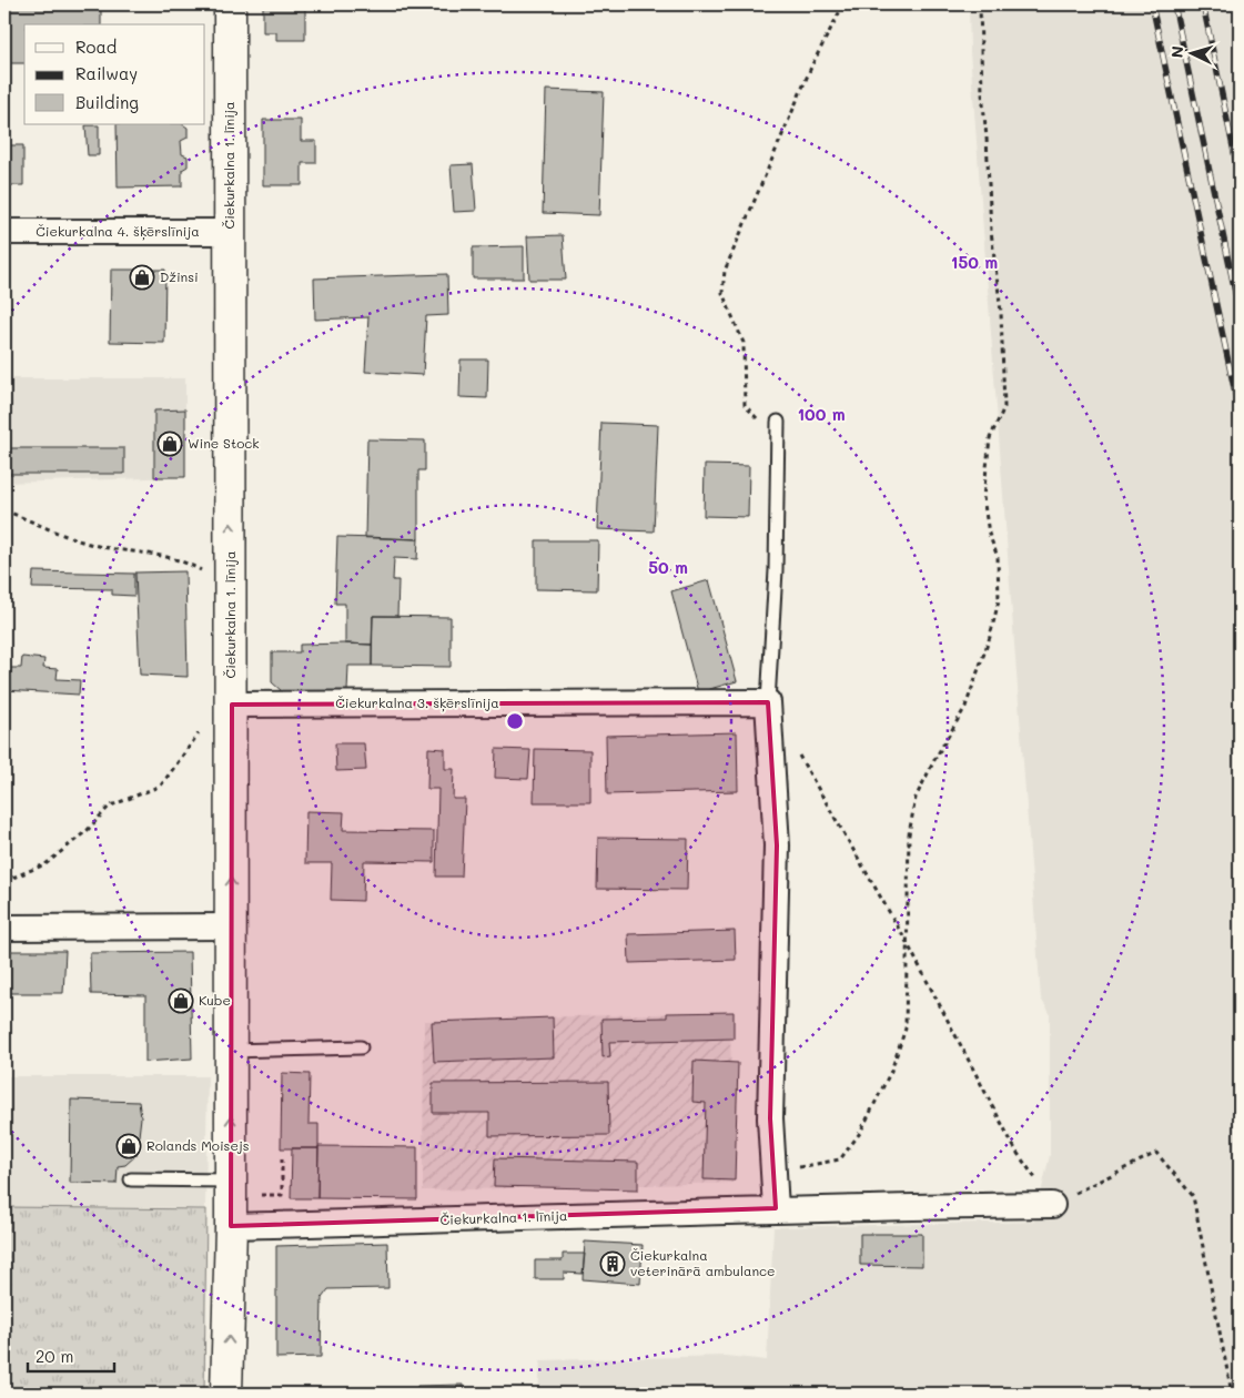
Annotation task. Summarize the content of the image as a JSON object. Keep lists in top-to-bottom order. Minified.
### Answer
{"streets":{"street":["Čiekurkalna 1. līnija","Čiekurkalna 4. šķērslīnija","Čiekurkalna 3. šķērslīnija"]},"crossings":[["Čiekurkalna 1. līnija","Čiekurkalna 4. šķērslīnija"],["Čiekurkalna 1. līnija","Čiekurkalna 3. šķērslīnija"]],"one_way":["Čiekurkalna 1. līnija"],"places":{"shop":["Džinsi","Wine Stock","Kube","Rolands Moisejs"],"building":["Čiekurkalna veterinārā ambulance"]},"legend":["Road","Railway","Building"],"scale_bar":"20 m","north":"left","rings":["150 m","100 m","50 m"]}
